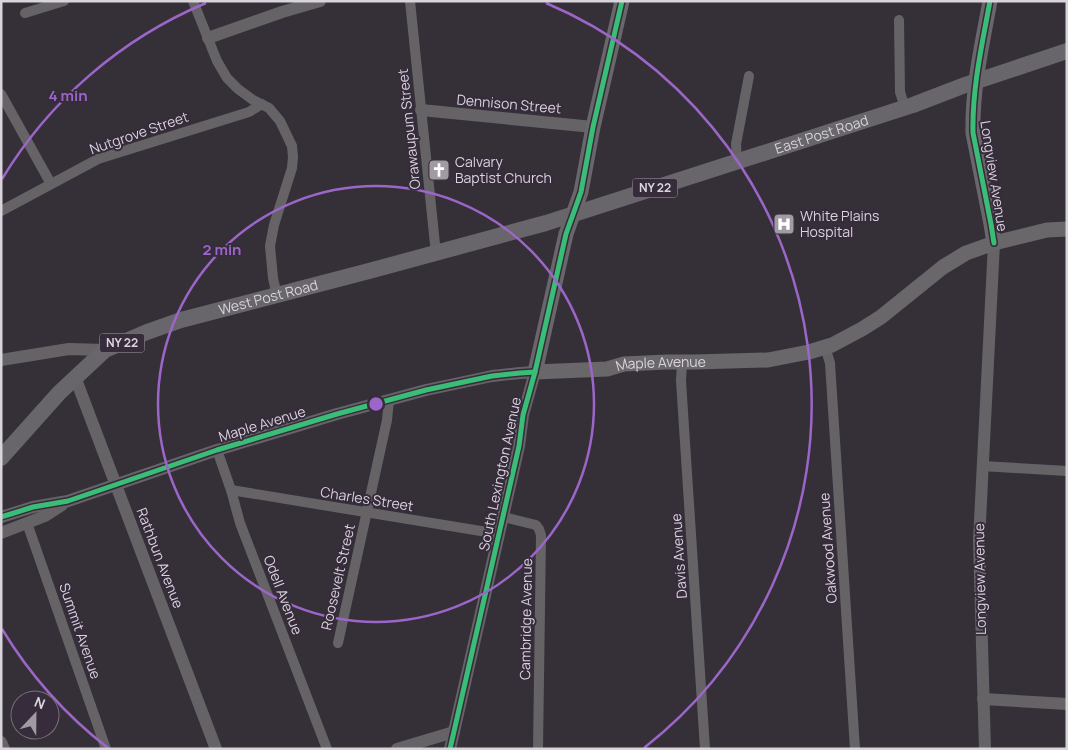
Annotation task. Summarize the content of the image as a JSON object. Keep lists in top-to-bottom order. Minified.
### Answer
{"streets":{"main road":["East Post Road","Longview Avenue","NY 22","West Post Road","Maple Avenue","South Lexington Avenue"],"street":["Dennison Street","Orawaupum Street","Nutgrove Street","Charles Street","Oakwood Avenue","Davis Avenue","Rathbun Avenue","Roosevelt Street","Odell Avenue","Cambridge Avenue","Summit Avenue"]},"crossings":[["Dennison Street","Orawaupum Street"],["Dennison Street","South Lexington Avenue"],["Orawaupum Street","West Post Road"],["East Post Road","Longview Avenue"],["East Post Road","West Post Road"],["East Post Road","South Lexington Avenue"],["Longview Avenue","Maple Avenue"],["West Post Road","South Lexington Avenue"],["West Post Road","Rathbun Avenue"],["Maple Avenue","South Lexington Avenue"],["Maple Avenue","Oakwood Avenue"],["Maple Avenue","Davis Avenue"],["Maple Avenue","Rathbun Avenue"],["Maple Avenue","Roosevelt Street"],["Maple Avenue","Odell Avenue"],["South Lexington Avenue","Charles Street"],["South Lexington Avenue","Cambridge Avenue"],["Charles Street","Roosevelt Street"],["Charles Street","Odell Avenue"]],"places":{"church":["Calvary Baptist Church"],"hospital":["White Plains Hospital"]},"north":"top","rings":["4 min","2 min"]}
